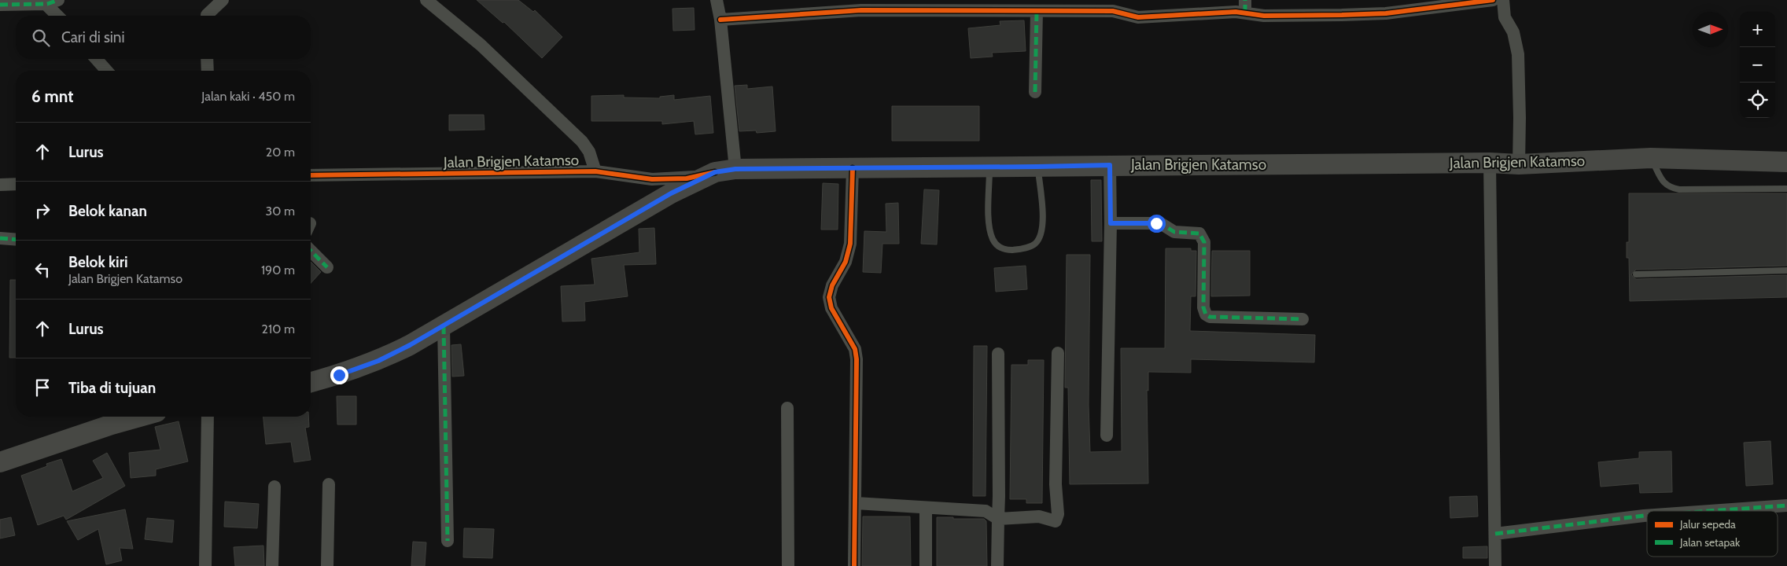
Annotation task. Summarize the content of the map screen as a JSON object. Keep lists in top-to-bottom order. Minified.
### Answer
{"streets":{"main road":["Jalan Brigjen Katamso"]},"legend":["Jalur sepeda","Jalan setapak"],"north":"right","page":{"map_buttons":["+","−"],"search":"Cari di sini","heading":["6 mnt","Jalan kaki · 450 m"],"list":[["Lurus","20 m"],["Belok kanan","30 m"],["Belok kiri","Jalan Brigjen Katamso","190 m"],["Lurus","210 m"],"Tiba di tujuan"]}}
